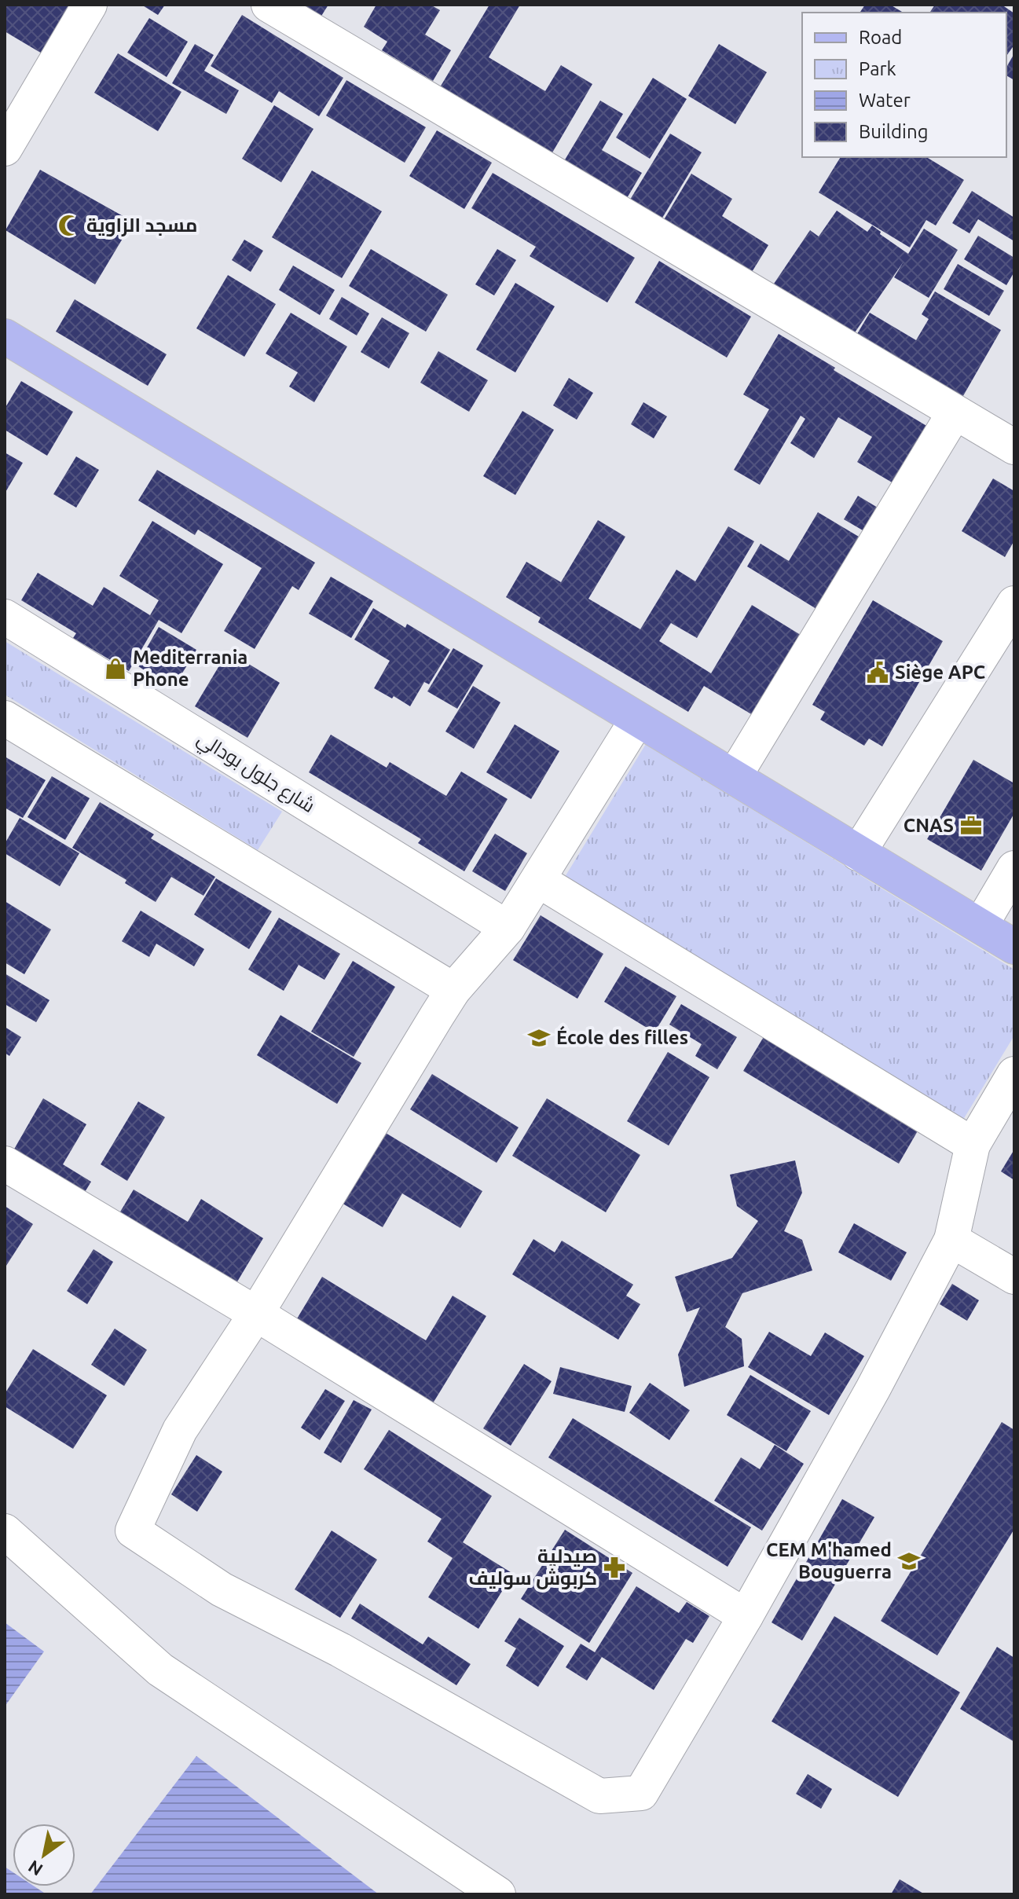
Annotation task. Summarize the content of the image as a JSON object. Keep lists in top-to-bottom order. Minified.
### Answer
{"streets":{"street":["شارع جلول بودالي"]},"places":{"mosque":["مسجد الزاوية"],"shop":["Mediterrania Phone"],"public building":["Siège APC"],"office":["CNAS"],"school or university":["École des filles","CEM M'hamed Bouguerra"],"pharmacy":["صيدلية كربوش سوليف"]},"legend":["Road","Park","Water","Building"],"north":"bottom left"}
